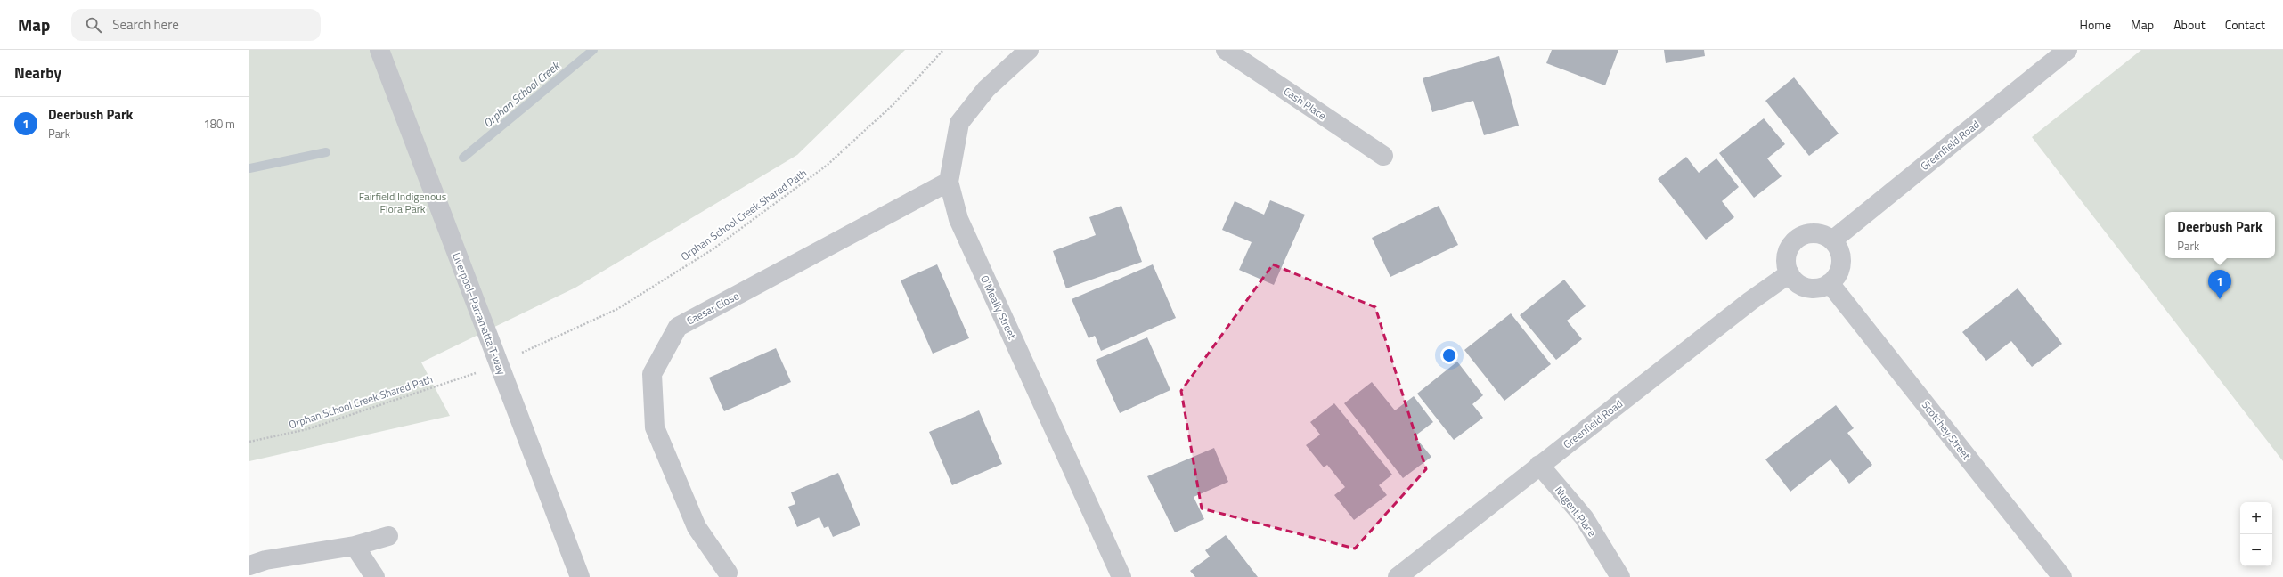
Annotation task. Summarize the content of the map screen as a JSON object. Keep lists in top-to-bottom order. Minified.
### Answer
{"streets":{"street":["Cash Place","Greenfield Road","O'Meally Street","Caesar Close","Liverpool–Parramatta T-way","Scotchey Street","Nugent Place"],"path":["Orphan School Creek Shared Path"]},"crossings":[["Greenfield Road","Scotchey Street"],["Greenfield Road","Nugent Place"],["O'Meally Street","Caesar Close"]],"water":["Orphan School Creek"],"parks":["Fairfield Indigenous Flora Park"],"page":{"header":"Map","search":"Search here","nav":["Home","Map","About","Contact"],"heading":"Nearby","list":[{"mark":"1","name":"Deerbush Park","note":"Park","value":"180 m"}],"popup":["Deerbush Park","Park"],"pins":"1","map_buttons":["+","−"]}}
